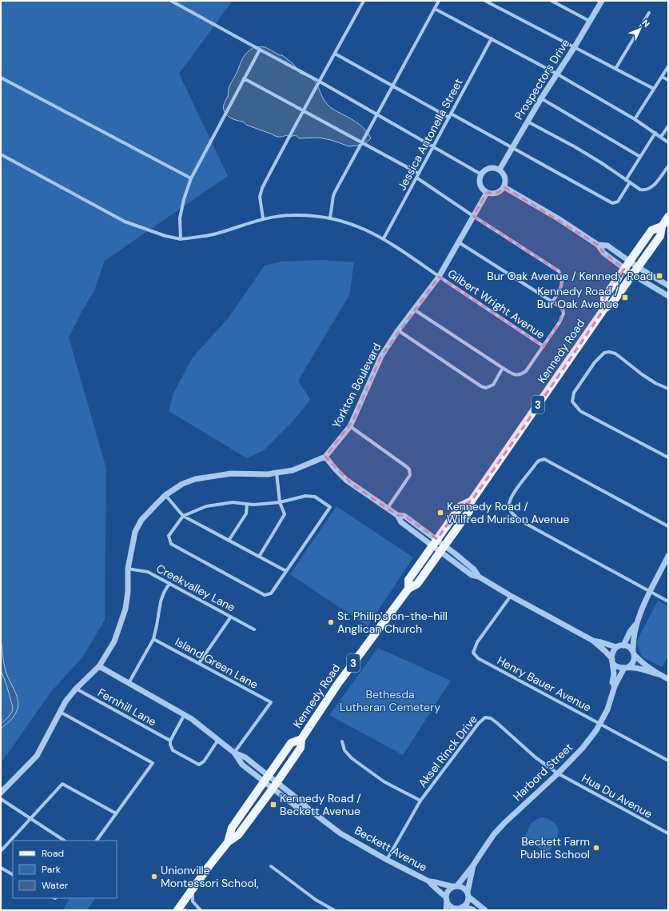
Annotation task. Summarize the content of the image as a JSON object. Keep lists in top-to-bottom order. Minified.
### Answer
{"streets":{"main road":["Kennedy Road","3"],"street":["Prospectors Drive","Jessica Antonella Street","Gilbert Wright Avenue","Yorkton Boulevard","Creekvalley Lane","Island Green Lane","Henry Bauer Avenue","Fernhill Lane","Aksel Rinck Drive","Harbord Street","Hua Du Avenue","Beckett Avenue"]},"crossings":[["Prospectors Drive","Yorkton Boulevard"],["Jessica Antonella Street","Gilbert Wright Avenue"],["Gilbert Wright Avenue","Yorkton Boulevard"],["Kennedy Road","Beckett Avenue"],["Yorkton Boulevard","Creekvalley Lane"],["Yorkton Boulevard","Fernhill Lane"],["Yorkton Boulevard","Beckett Avenue"],["Island Green Lane","Beckett Avenue"],["Henry Bauer Avenue","Harbord Street"],["Fernhill Lane","Beckett Avenue"],["Aksel Rinck Drive","Harbord Street"],["Aksel Rinck Drive","Hua Du Avenue"],["Aksel Rinck Drive","Beckett Avenue"],["Harbord Street","Hua Du Avenue"],["Harbord Street","Beckett Avenue"]],"parks":["Bethesda Lutheran Cemetery"],"places":{"transit":["Bur Oak Avenue / Kennedy Road","Kennedy Road / Bur Oak Avenue","Kennedy Road / Wilfred Murison Avenue","Kennedy Road / Beckett Avenue"],"other":["St. Philip's on-the-hill Anglican Church","Beckett Farm Public School","Unionville Montessori School,"]},"legend":["Road","Park","Water"],"north":"top right"}
